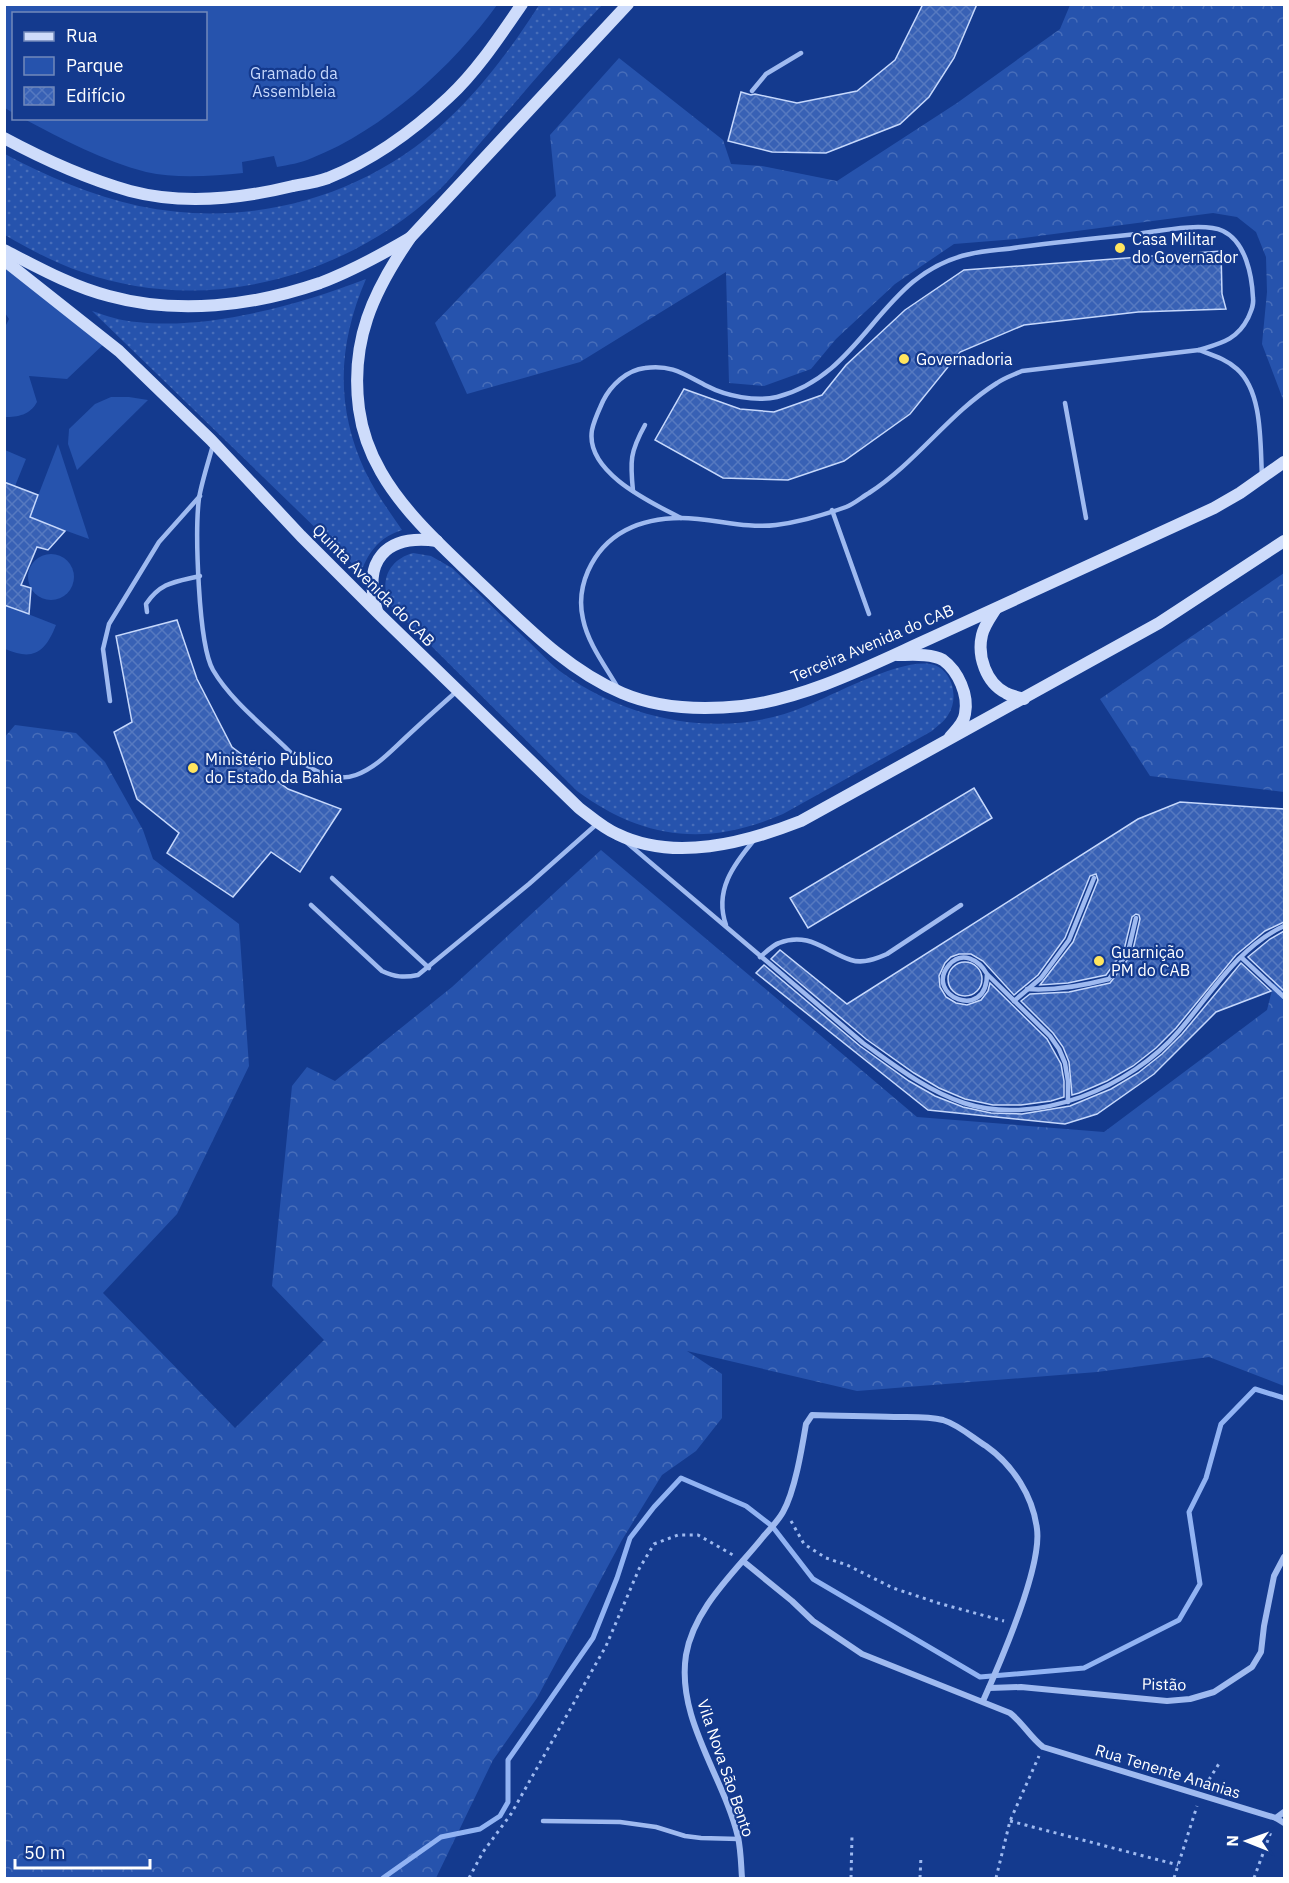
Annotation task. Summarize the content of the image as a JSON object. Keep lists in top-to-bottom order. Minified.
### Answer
{"streets":{"main road":["Quinta Avenida do CAB","Terceira Avenida do CAB"],"street":["Pistão","Vila Nova São Bento","Rua Tenente Ananias"]},"parks":["Gramado da Assembleia"],"places":["Casa Militar do Governador","Governadoria","Ministério Público do Estado da Bahia","Guarnição PM do CAB"],"legend":["Rua","Parque","Edifício"],"scale_bar":"50 m","north":"left"}
